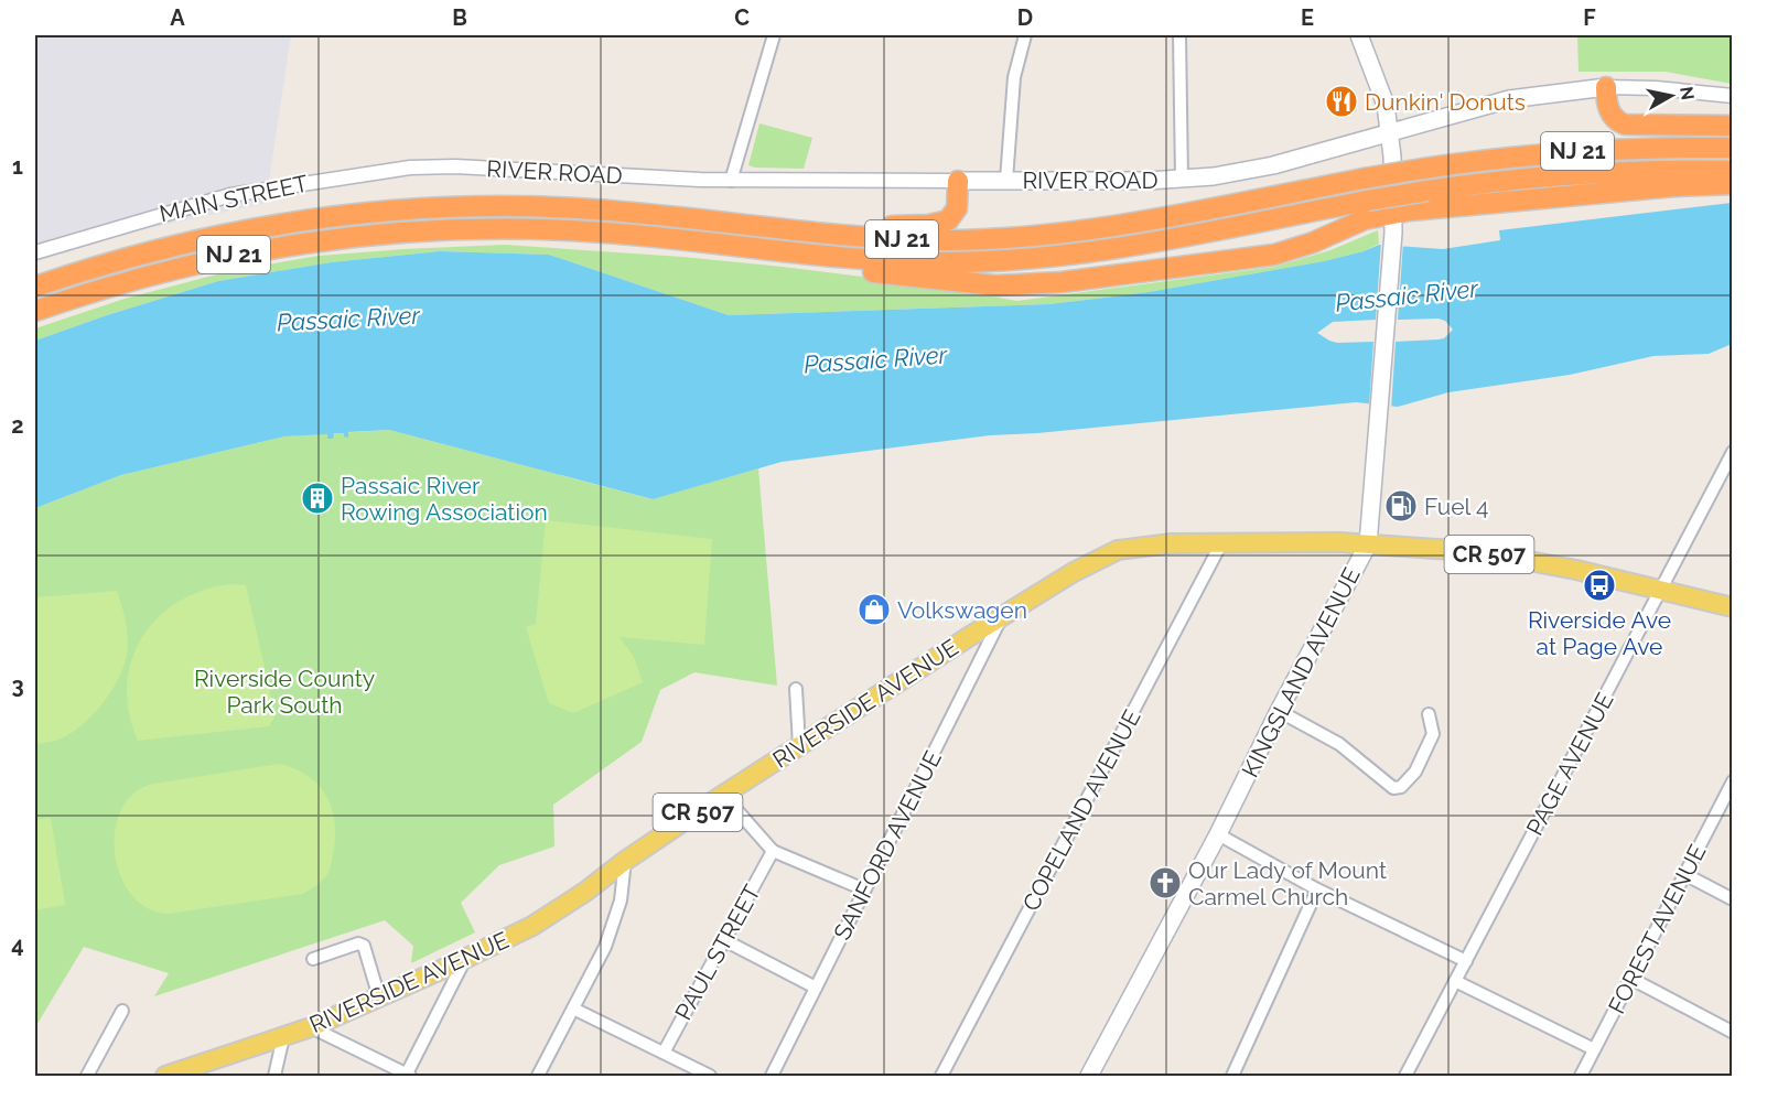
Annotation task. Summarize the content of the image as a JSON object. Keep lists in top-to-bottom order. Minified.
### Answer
{"streets":{"highway":["NJ 21"],"main road":["RIVER ROAD","CR 507","KINGSLAND AVENUE","RIVERSIDE AVENUE"],"street":["MAIN STREET","PAGE AVENUE","COPELAND AVENUE","SANFORD AVENUE","FOREST AVENUE","PAUL STREET"]},"crossings":[["RIVER ROAD","MAIN STREET"],["RIVER ROAD","KINGSLAND AVENUE"],["KINGSLAND AVENUE","RIVERSIDE AVENUE"],["RIVERSIDE AVENUE","PAGE AVENUE"],["RIVERSIDE AVENUE","COPELAND AVENUE"],["RIVERSIDE AVENUE","SANFORD AVENUE"]],"water":["Passaic River"],"parks":["Riverside County Park South"],"places":{"restaurant":["Dunkin' Donuts"],"building":["Passaic River Rowing Association"],"fuel station":["Fuel 4"],"bus stop":["Riverside Ave at Page Ave"],"shop":["Volkswagen"],"church":["Our Lady of Mount Carmel Church"]},"north":"right","grid":{"columns":["A","B","C","D","E","F"],"rows":["1","2","3","4"]}}
